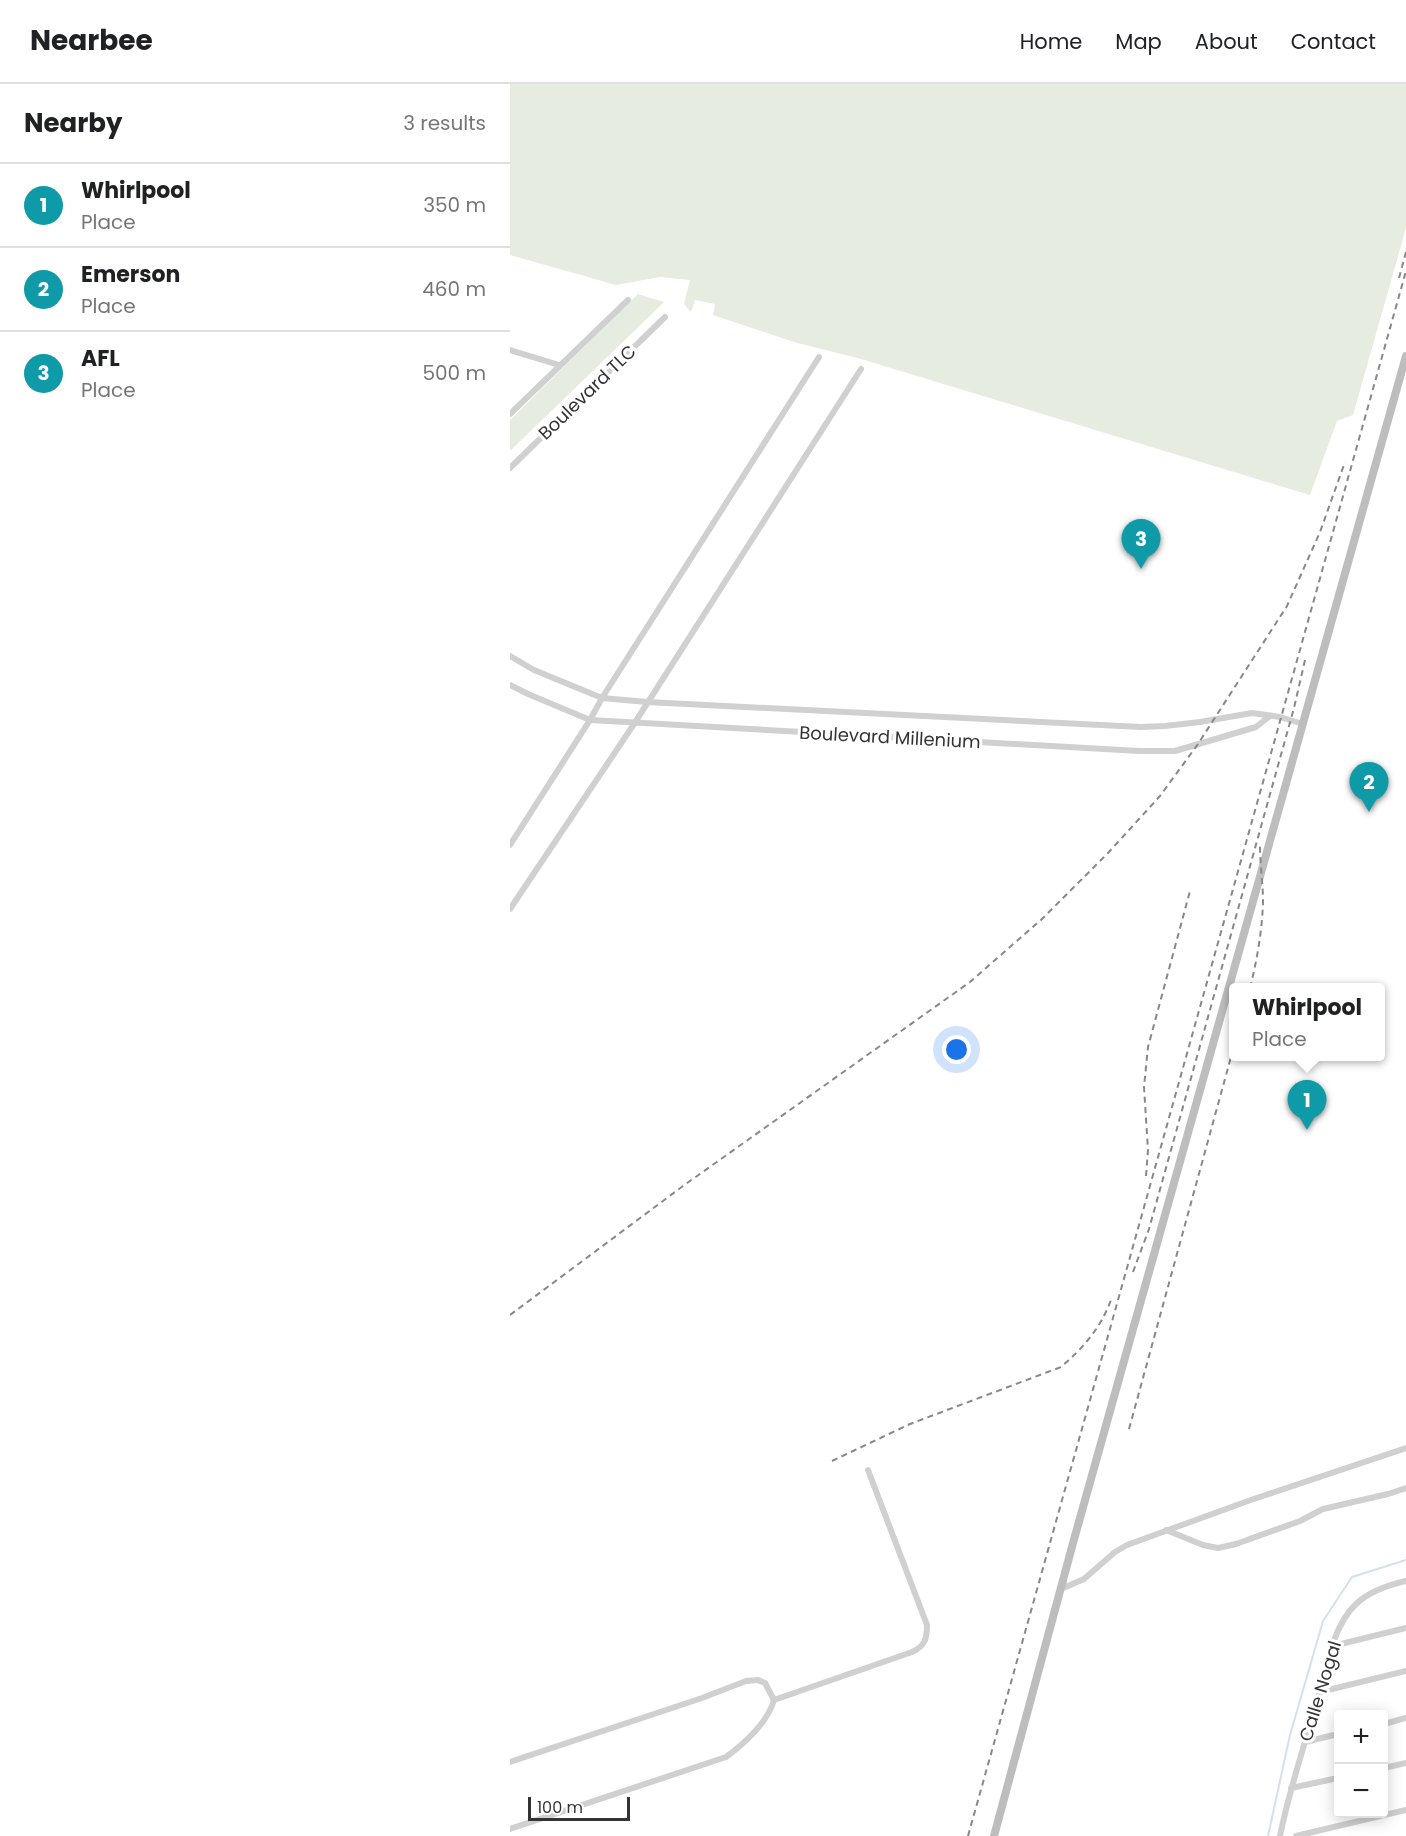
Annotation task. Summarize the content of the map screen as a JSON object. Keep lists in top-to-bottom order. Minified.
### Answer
{"streets":{"street":["Boulevard TLC","Boulevard Millenium","Calle Nogal"]},"scale_bar":"100 m","page":{"header":"Nearbee","nav":["Home","Map","About","Contact"],"heading":["Nearby","3 results"],"list":[{"mark":"1","name":"Whirlpool","note":"Place","value":"350 m"},{"mark":"2","name":"Emerson","note":"Place","value":"460 m"},{"mark":"3","name":"AFL","note":"Place","value":"500 m"}],"pins":["3","2","1"],"popup":["Whirlpool","Place"],"map_buttons":["+","−"],"scale":"100 m"}}
